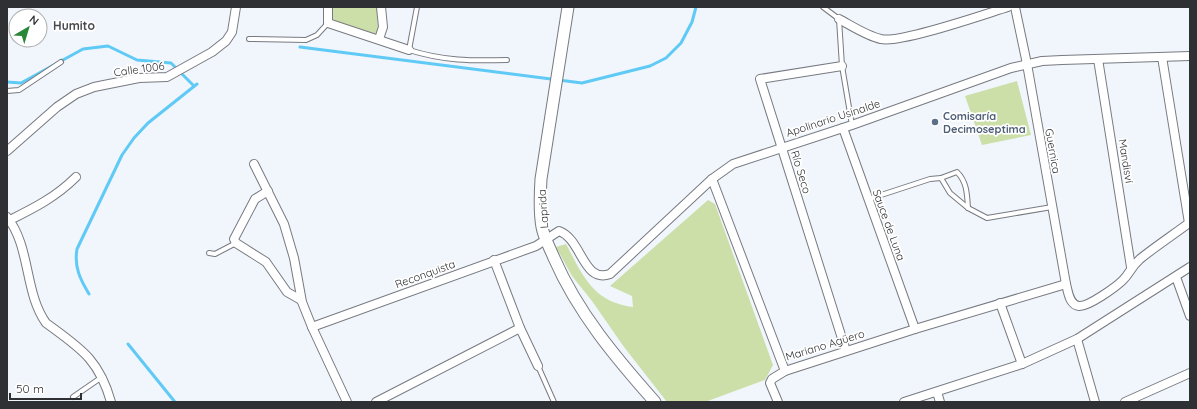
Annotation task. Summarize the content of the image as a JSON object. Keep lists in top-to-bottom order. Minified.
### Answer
{"streets":{"main road":["Laprida"],"street":["Calle 1006","Apolinario Usinalde","Guernica","Mandisví","Río Seco","Sauce de Luna","Reconquista","Mariano Agüero"]},"crossings":[["Apolinario Usinalde","Guernica"],["Apolinario Usinalde","Mandisví"],["Apolinario Usinalde","Río Seco"],["Apolinario Usinalde","Laprida"],["Apolinario Usinalde","Sauce de Luna"],["Apolinario Usinalde","Reconquista"],["Apolinario Usinalde","Mariano Agüero"],["Guernica","Mandisví"],["Guernica","Mariano Agüero"],["Río Seco","Mariano Agüero"],["Laprida","Reconquista"],["Sauce de Luna","Mariano Agüero"]],"districts":["Humito"],"places":["Comisaría Decimoseptima"],"scale_bar":"50 m","north":"top right"}
